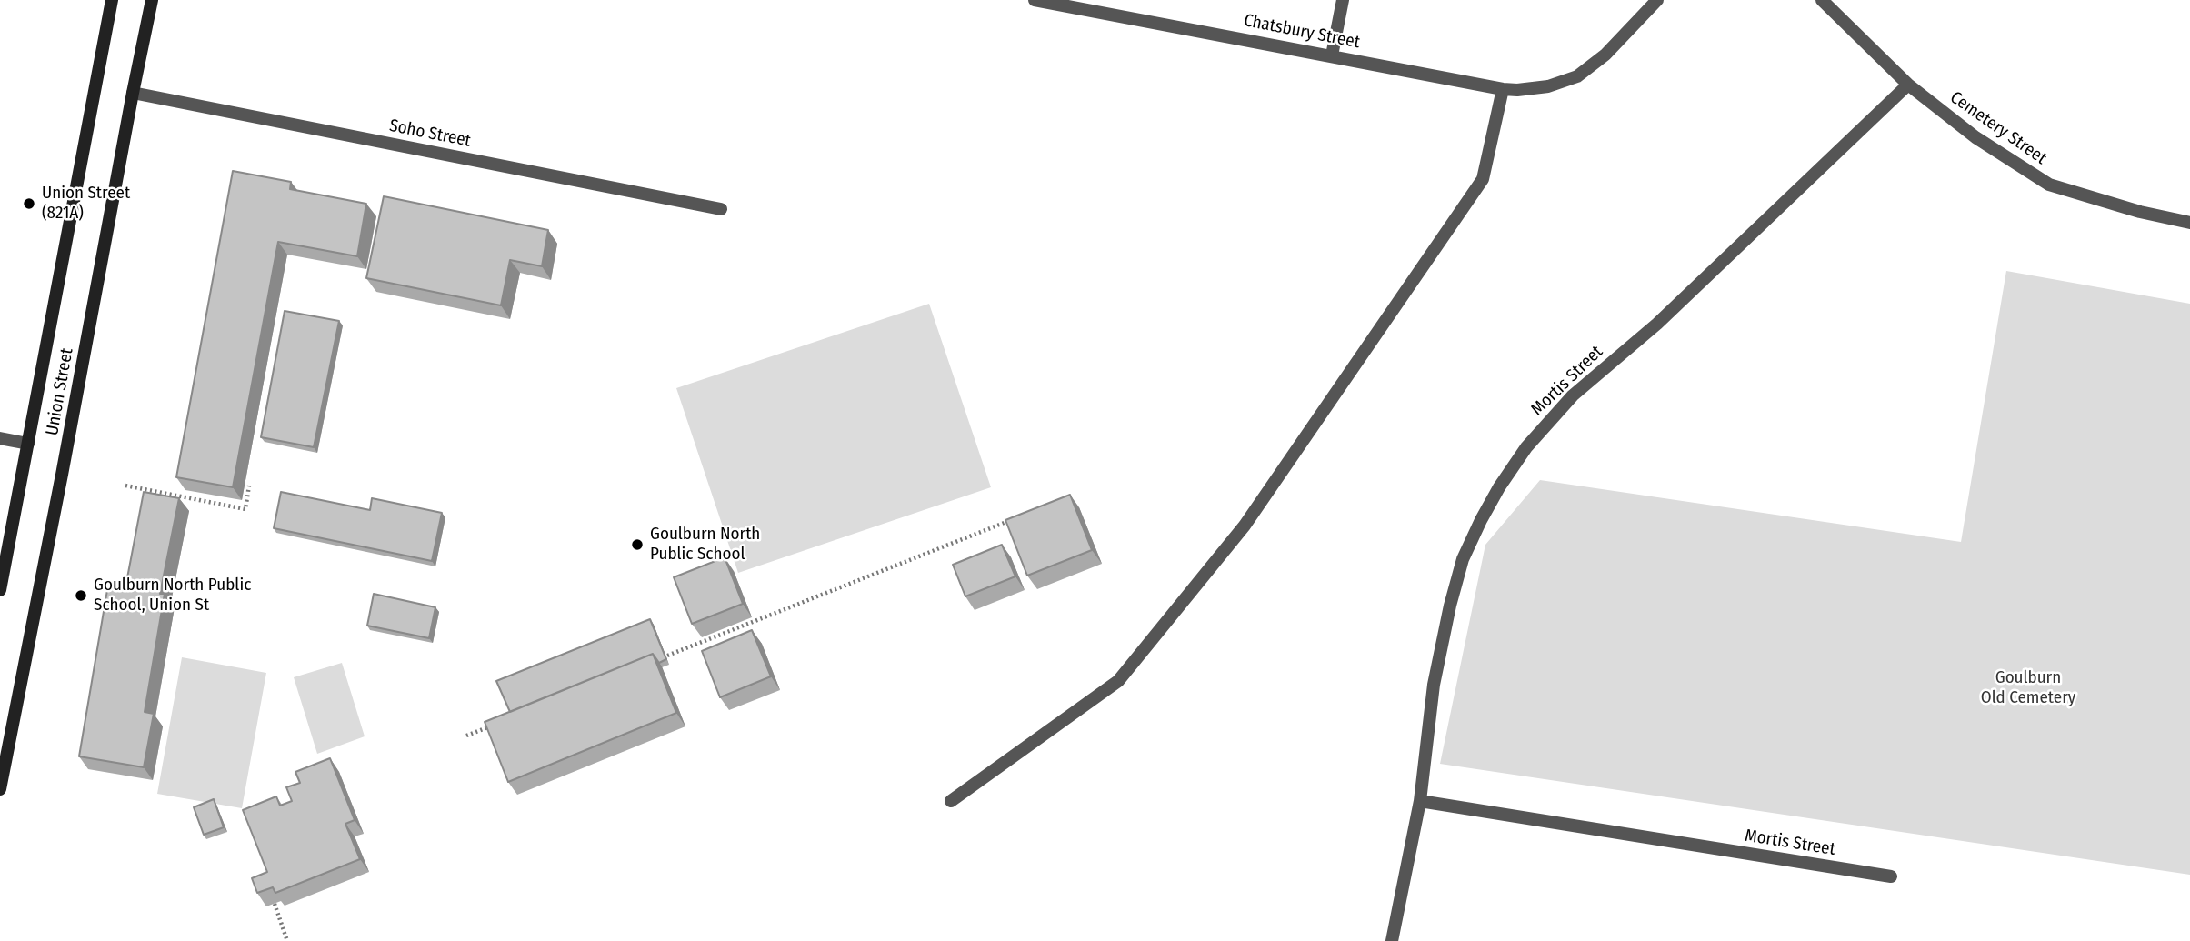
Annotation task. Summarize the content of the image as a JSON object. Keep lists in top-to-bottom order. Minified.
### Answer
{"streets":{"main road":["Union Street"],"street":["Chatsbury Street","Cemetery Street","Soho Street","Mortis Street"]},"crossings":[["Cemetery Street","Mortis Street"],["Soho Street","Union Street"]],"parks":["Goulburn Old Cemetery"],"places":["Union Street (821A)","Goulburn North Public School","Goulburn North Public School, Union St"]}
